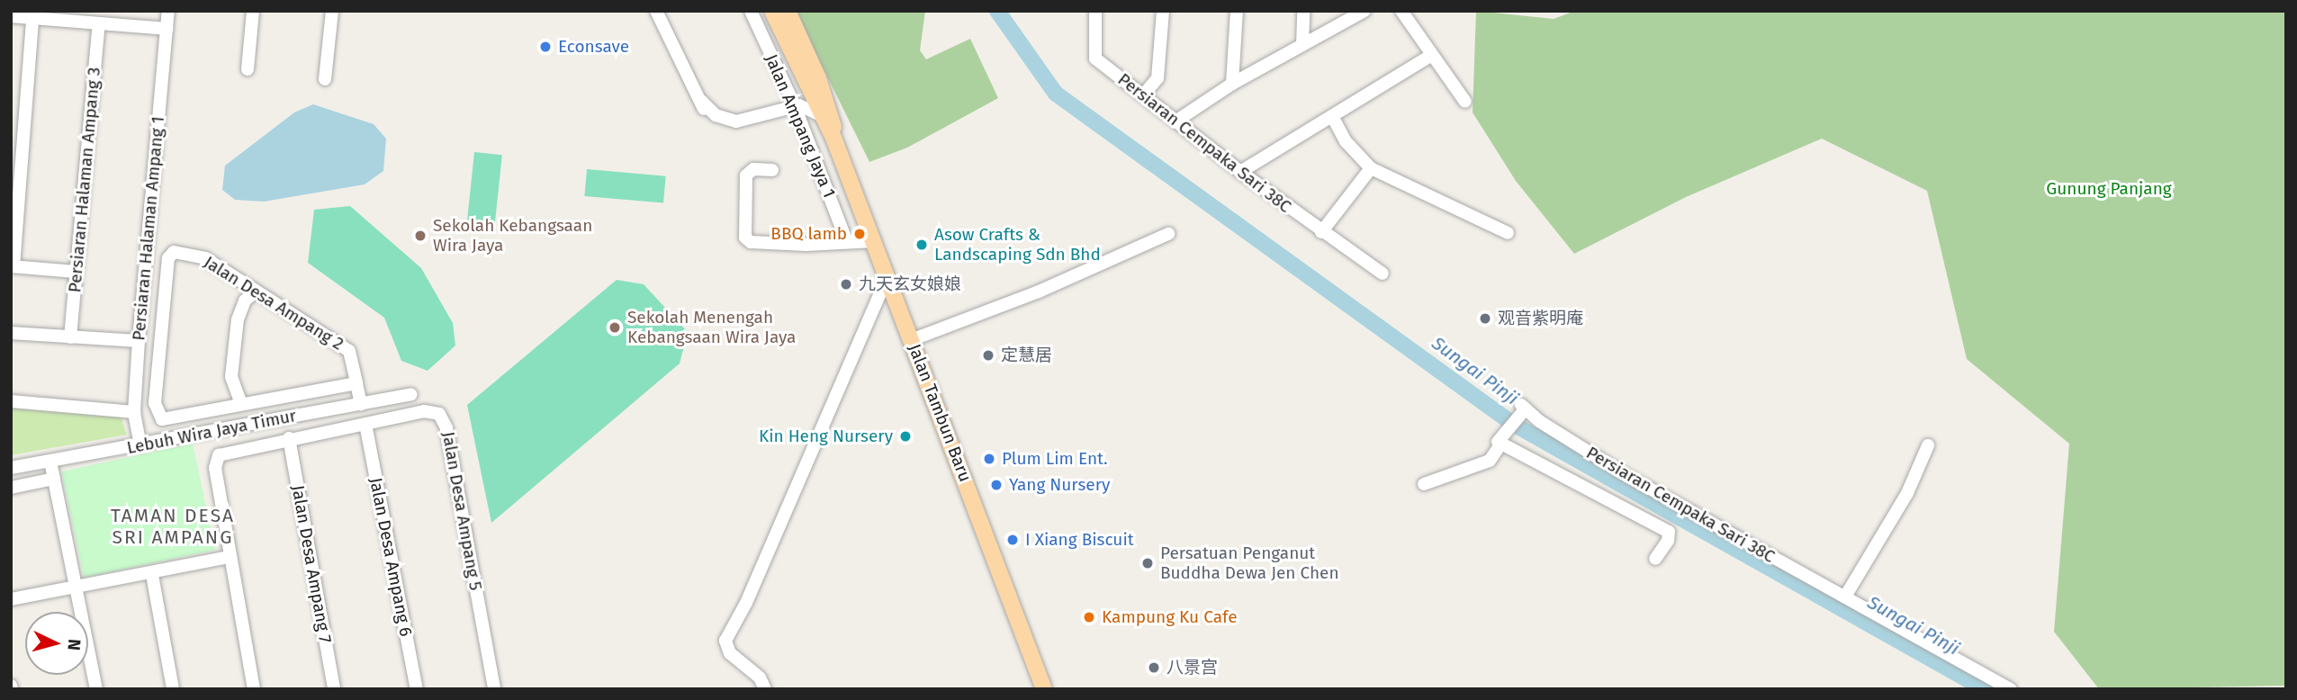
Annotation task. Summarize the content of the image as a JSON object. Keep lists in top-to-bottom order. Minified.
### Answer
{"streets":{"main road":["Jalan Tambun Baru"],"street":["Jalan Ampang Jaya 1","Persiaran Cempaka Sari 38C","Persiaran Halaman Ampang 3","Persiaran Halaman Ampang 1","Jalan Desa Ampang 2","Lebuh Wira Jaya Timur","Jalan Desa Ampang 5","Jalan Desa Ampang 6","Jalan Desa Ampang 7"]},"crossings":[["Persiaran Halaman Ampang 1","Lebuh Wira Jaya Timur"],["Jalan Desa Ampang 2","Lebuh Wira Jaya Timur"],["Jalan Desa Ampang 5","Jalan Desa Ampang 6"],["Jalan Desa Ampang 5","Jalan Desa Ampang 7"]],"districts":["TAMAN DESA SRI AMPANG"],"water":["Sungai Pinji"],"parks":["Gunung Panjang"],"places":["Econsave","BBQ lamb","Sekolah Kebangsaan Wira Jaya","Asow Crafts & Landscaping Sdn Bhd","九天玄女娘娘","观音紫明庵","Sekolah Menengah Kebangsaan Wira Jaya","定慧居","Kin Heng Nursery","Plum Lim Ent.","Yang Nursery","I Xiang Biscuit","Persatuan Penganut Buddha Dewa Jen Chen","Kampung Ku Cafe","八景宫"],"north":"right"}
